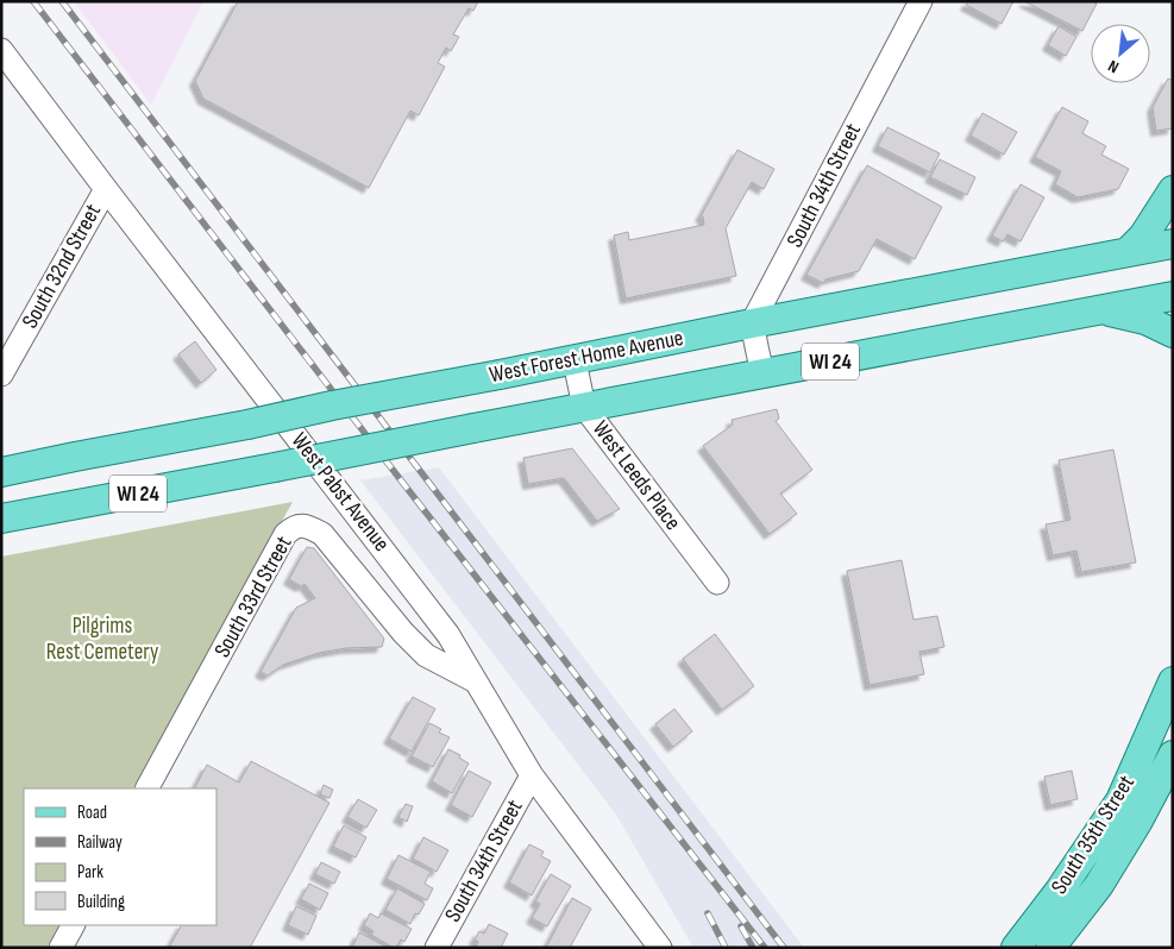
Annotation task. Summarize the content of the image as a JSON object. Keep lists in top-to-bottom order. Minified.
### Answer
{"streets":{"main road":["West Forest Home Avenue","WI 24","South 35th Street"],"street":["South 34th Street","South 32nd Street","West Leeds Place","West Pabst Avenue","South 33rd Street"]},"crossings":[["South 34th Street","West Forest Home Avenue"],["South 34th Street","West Pabst Avenue"],["South 32nd Street","West Pabst Avenue"],["West Forest Home Avenue","West Leeds Place"],["WI 24","West Leeds Place"],["West Pabst Avenue","South 33rd Street"]],"parks":["Pilgrims Rest Cemetery"],"legend":["Road","Railway","Park","Building"],"north":"bottom left"}
